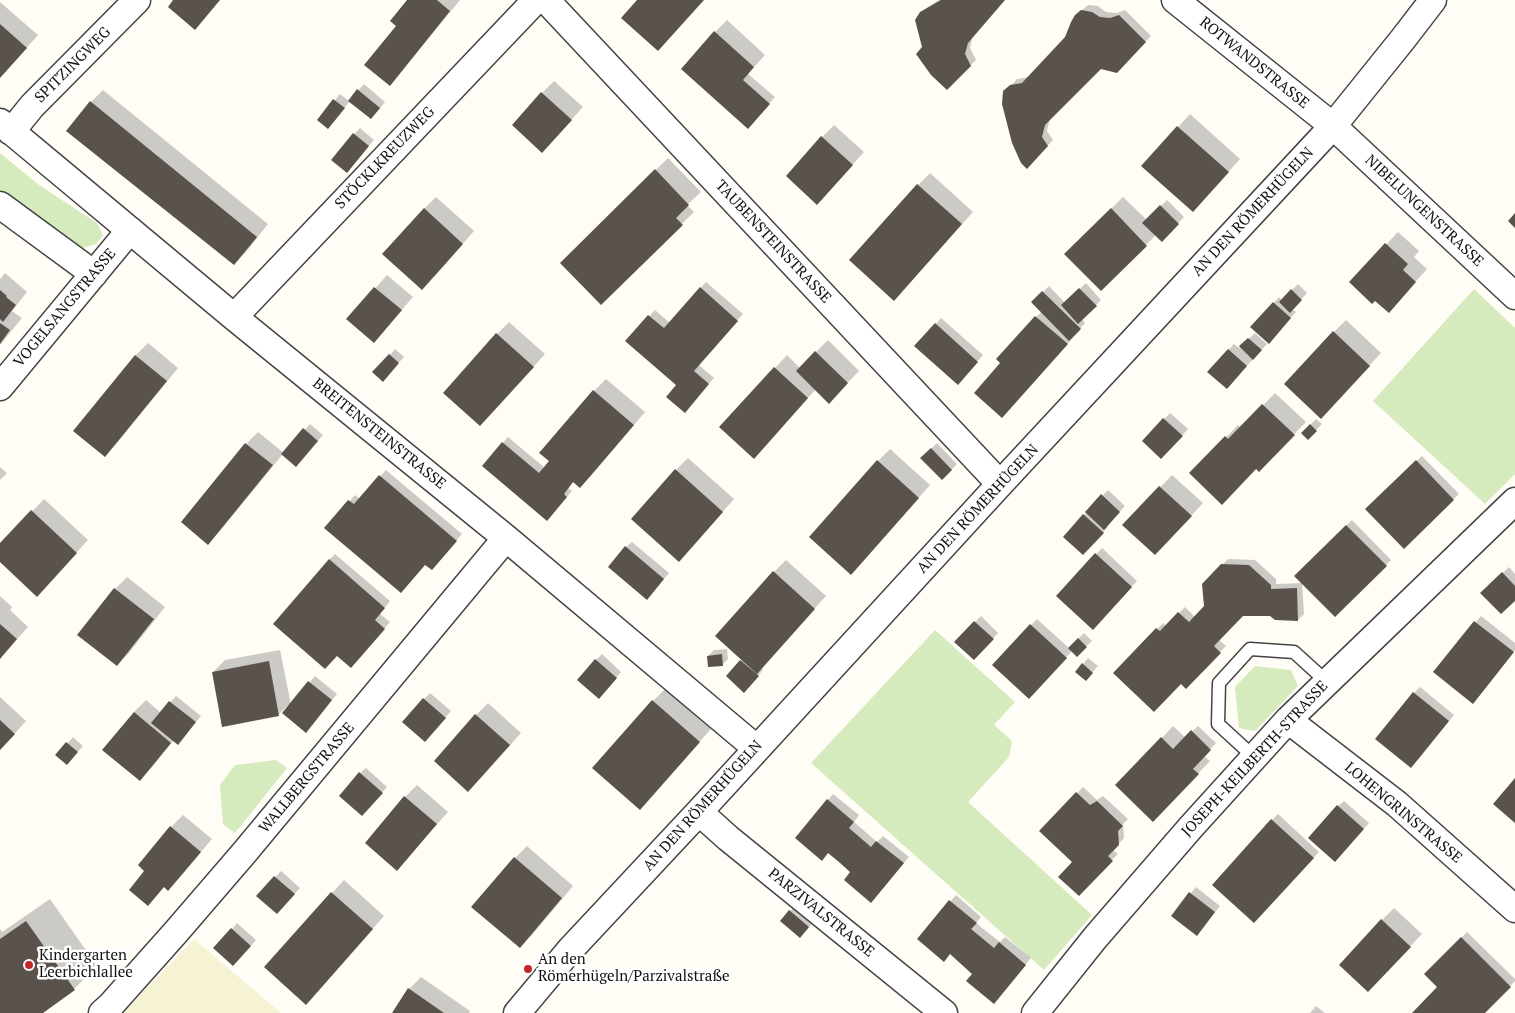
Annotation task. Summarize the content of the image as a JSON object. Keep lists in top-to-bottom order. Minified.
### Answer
{"streets":{"street":["ROTWANDSTRASSE","SPITZINGWEG","STÖCKLKREUZWEG","NIBELUNGENSTRASSE","AN DEN RÖMERHÜGELN","TAUBENSTEINSTRASSE","VOGELSANGSTRASSE","BREITENSTEINSTRASSE","JOSEPH-KEILBERTH-STRASSE","WALLBERGSTRASSE","LOHENGRINSTRASSE","PARZIVALSTRASSE"]},"crossings":[["ROTWANDSTRASSE","NIBELUNGENSTRASSE"],["ROTWANDSTRASSE","AN DEN RÖMERHÜGELN"],["SPITZINGWEG","BREITENSTEINSTRASSE"],["STÖCKLKREUZWEG","BREITENSTEINSTRASSE"],["NIBELUNGENSTRASSE","AN DEN RÖMERHÜGELN"],["AN DEN RÖMERHÜGELN","TAUBENSTEINSTRASSE"],["AN DEN RÖMERHÜGELN","BREITENSTEINSTRASSE"],["AN DEN RÖMERHÜGELN","PARZIVALSTRASSE"],["VOGELSANGSTRASSE","BREITENSTEINSTRASSE"],["BREITENSTEINSTRASSE","WALLBERGSTRASSE"],["JOSEPH-KEILBERTH-STRASSE","LOHENGRINSTRASSE"]],"places":["Kindergarten Leerbichlallee","An den Römerhügeln/Parzivalstraße"]}
